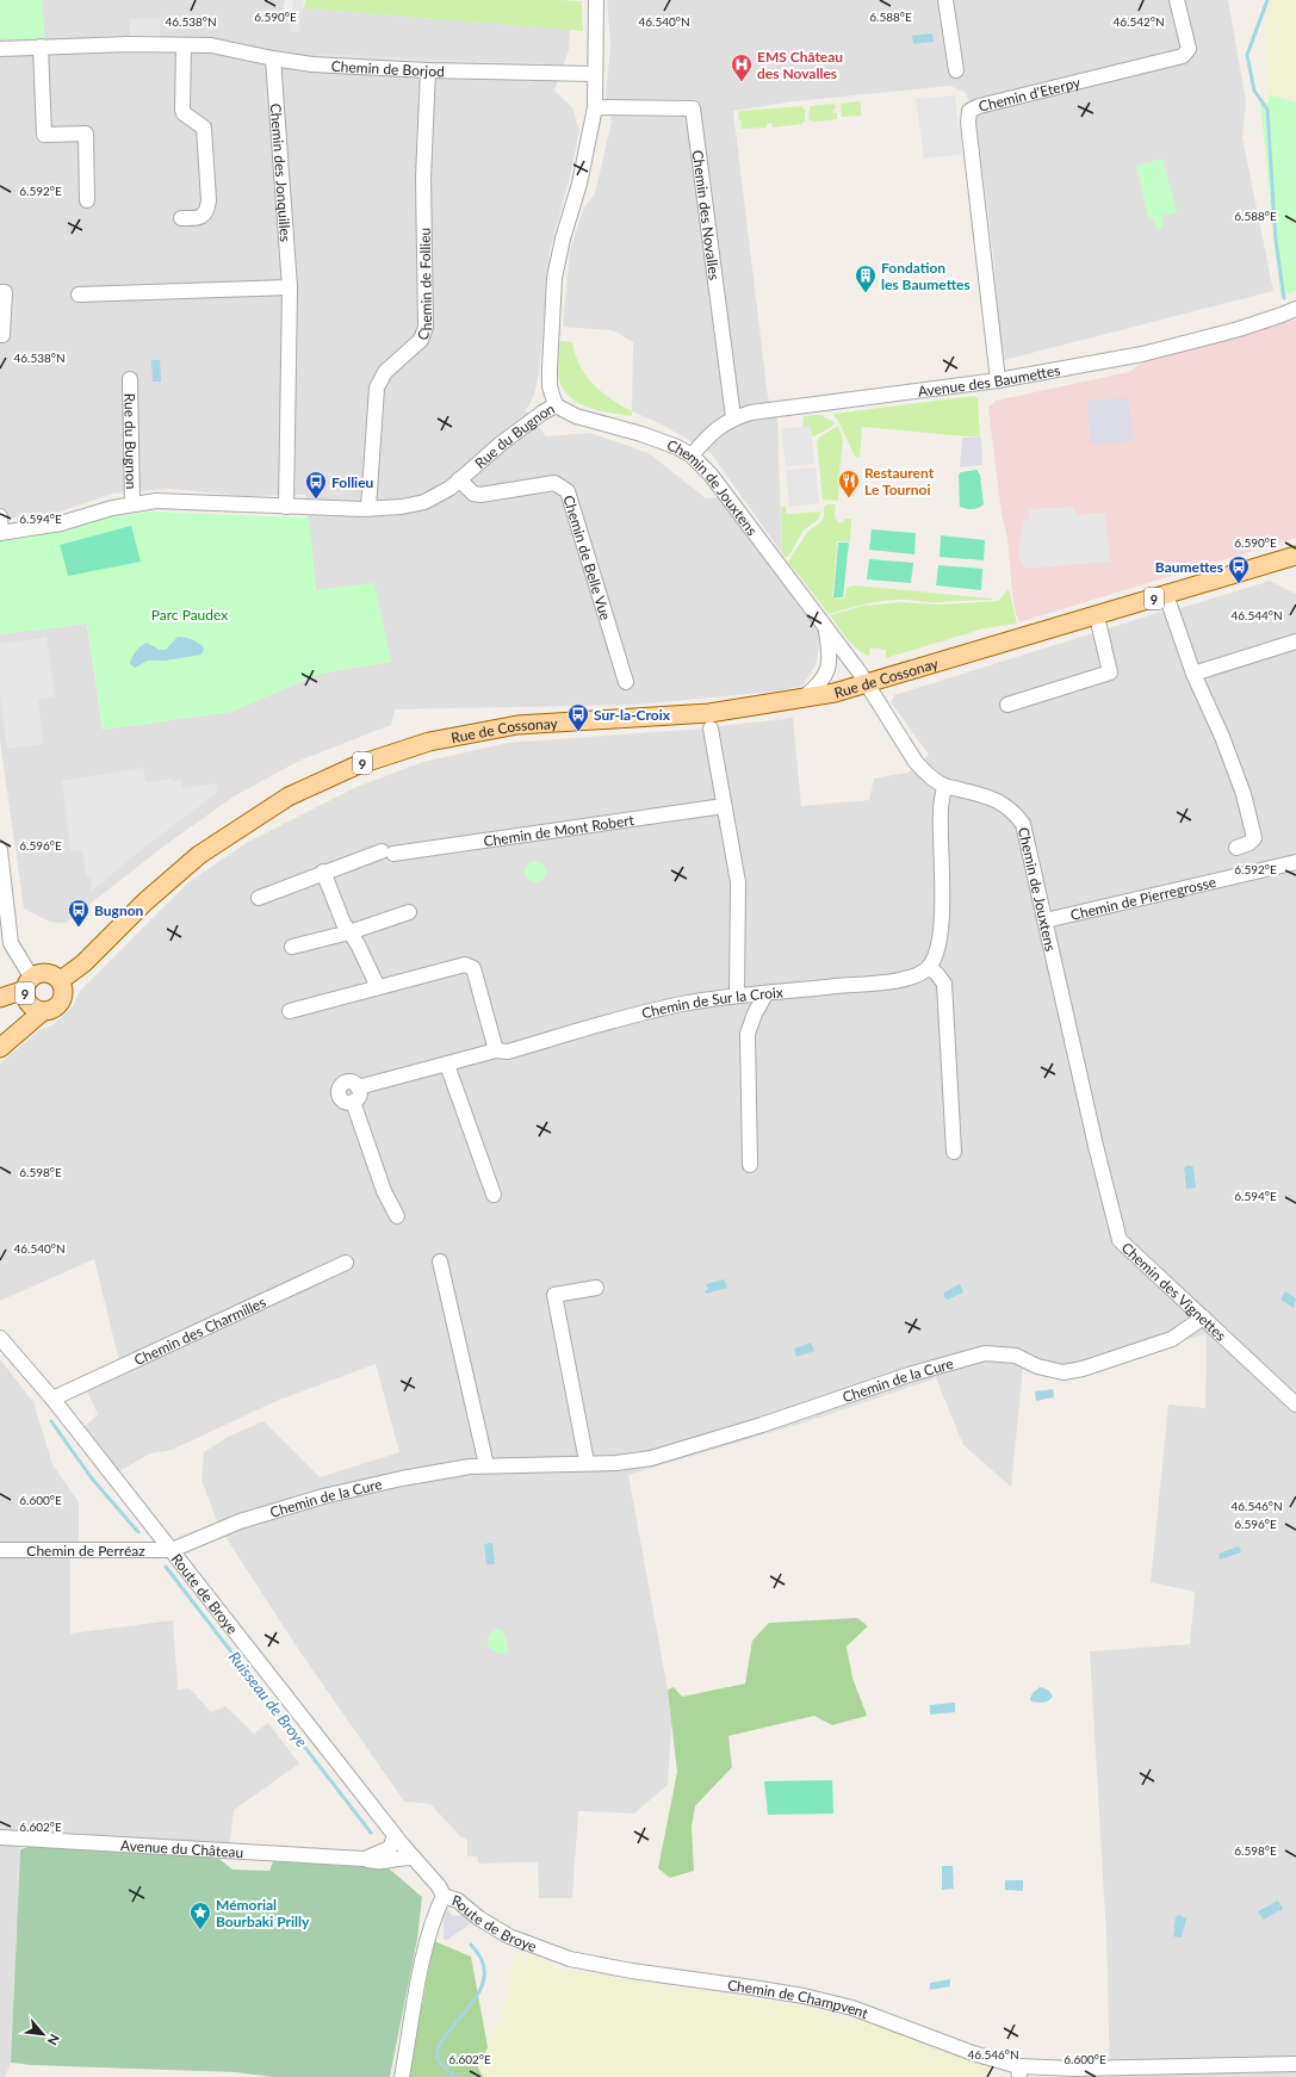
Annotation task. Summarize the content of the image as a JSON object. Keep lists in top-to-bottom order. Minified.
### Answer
{"streets":{"main road":["9","Rue de Cossonay"],"street":["Chemin de Borjod","Chemin d'Eterpy","Chemin des Jonquilles","Chemin des Novalles","Chemin de Follieu","Avenue des Baumettes","Rue du Bugnon","Chemin de Jouxtens","Chemin de Belle Vue","Chemin de Mont Robert","Chemin de Pierregrosse","Chemin de Sur la Croix","Chemin des Vignettes","Chemin des Charmilles","Chemin de la Cure","Chemin de Perréaz","Route de Broye","Avenue du Château","Chemin de Champvent"]},"crossings":[["Chemin de Borjod","Chemin des Jonquilles"],["Chemin de Borjod","Chemin de Follieu"],["Chemin de Borjod","Rue du Bugnon"],["Chemin d'Eterpy","Avenue des Baumettes"],["Chemin des Jonquilles","Rue du Bugnon"],["Chemin des Novalles","Avenue des Baumettes"],["Chemin des Novalles","Rue du Bugnon"],["Chemin de Follieu","Rue du Bugnon"],["Avenue des Baumettes","Chemin de Jouxtens"],["Rue du Bugnon","Chemin de Jouxtens"],["Rue du Bugnon","Chemin de Belle Vue"],["Chemin de Jouxtens","Rue de Cossonay"],["Chemin de Jouxtens","Chemin de Pierregrosse"],["Chemin de Jouxtens","Chemin des Vignettes"],["9","Rue de Cossonay"],["Chemin des Vignettes","Chemin de la Cure"],["Chemin des Charmilles","Route de Broye"],["Chemin de la Cure","Chemin de Perréaz"],["Chemin de la Cure","Route de Broye"],["Chemin de Perréaz","Route de Broye"],["Route de Broye","Avenue du Château"],["Route de Broye","Chemin de Champvent"]],"water":["Ruisseau de Broye"],"parks":["Parc Paudex"],"places":{"hospital":["EMS Château des Novalles"],"building":["Fondation les Baumettes"],"restaurant":["Restaurent Le Tournoi"],"bus stop":["Follieu","Baumettes","Sur-la-Croix","Bugnon"],"place":["Mémorial Bourbaki Prilly"]},"north":"bottom right","coordinates":["6.590°E","6.588°E","46.538°N","46.540°N","46.542°N","6.592°E","6.594°E","46.544°N","6.596°E","6.598°E","6.600°E","46.546°N","6.602°E"]}
